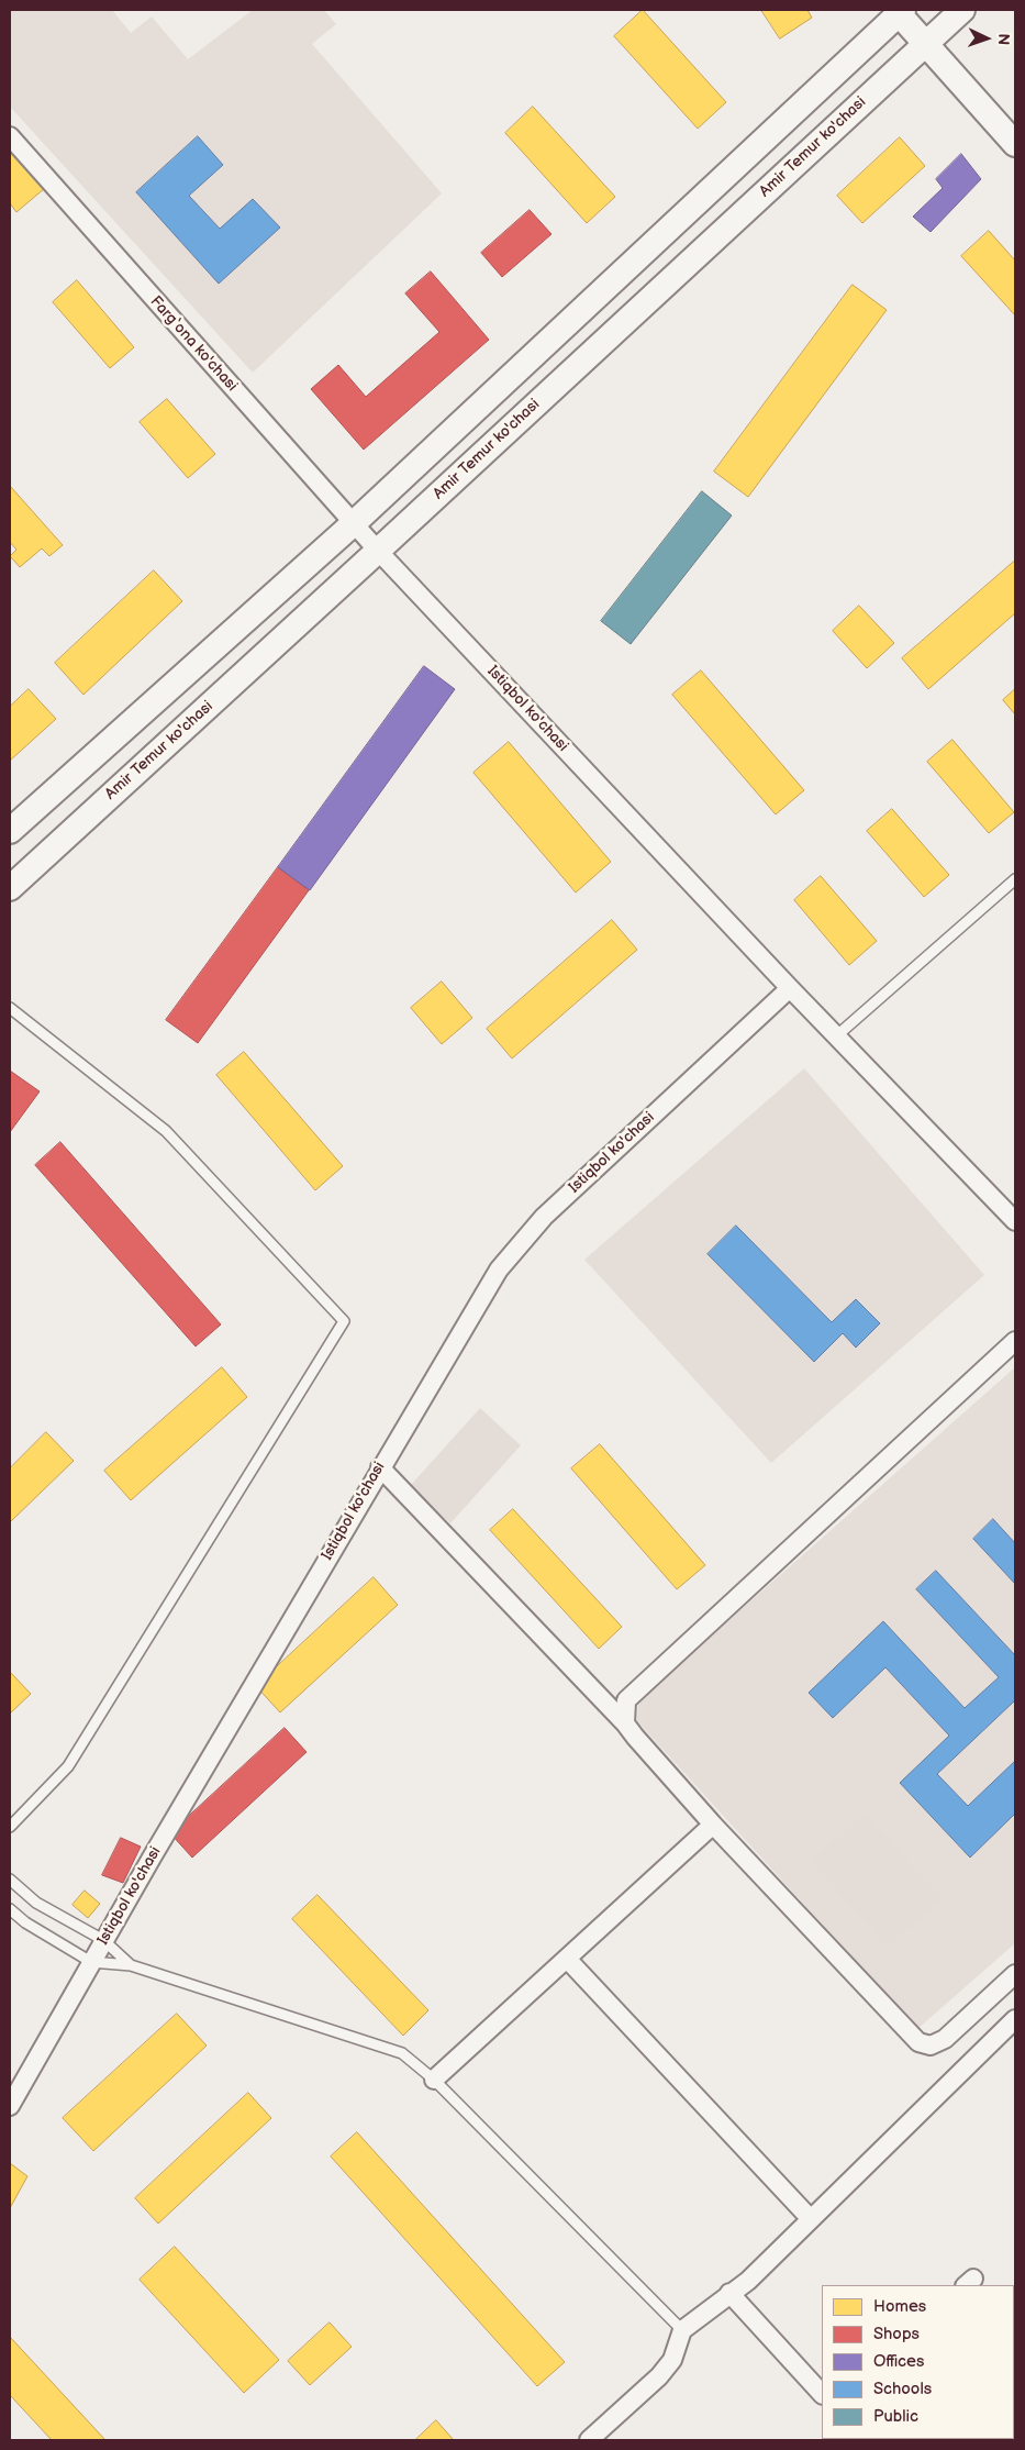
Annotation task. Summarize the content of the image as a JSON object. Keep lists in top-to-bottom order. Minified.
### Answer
{"streets":{"main road":["Amir Temur ko'chasi"],"street":["Farg‘ona ko'chasi","Istiqbol ko'chasi"]},"crossings":[["Amir Temur ko'chasi","Farg‘ona ko'chasi"],["Amir Temur ko'chasi","Istiqbol ko'chasi"],["Farg‘ona ko'chasi","Istiqbol ko'chasi"]],"legend":["Homes","Shops","Offices","Schools","Public"],"north":"right"}
